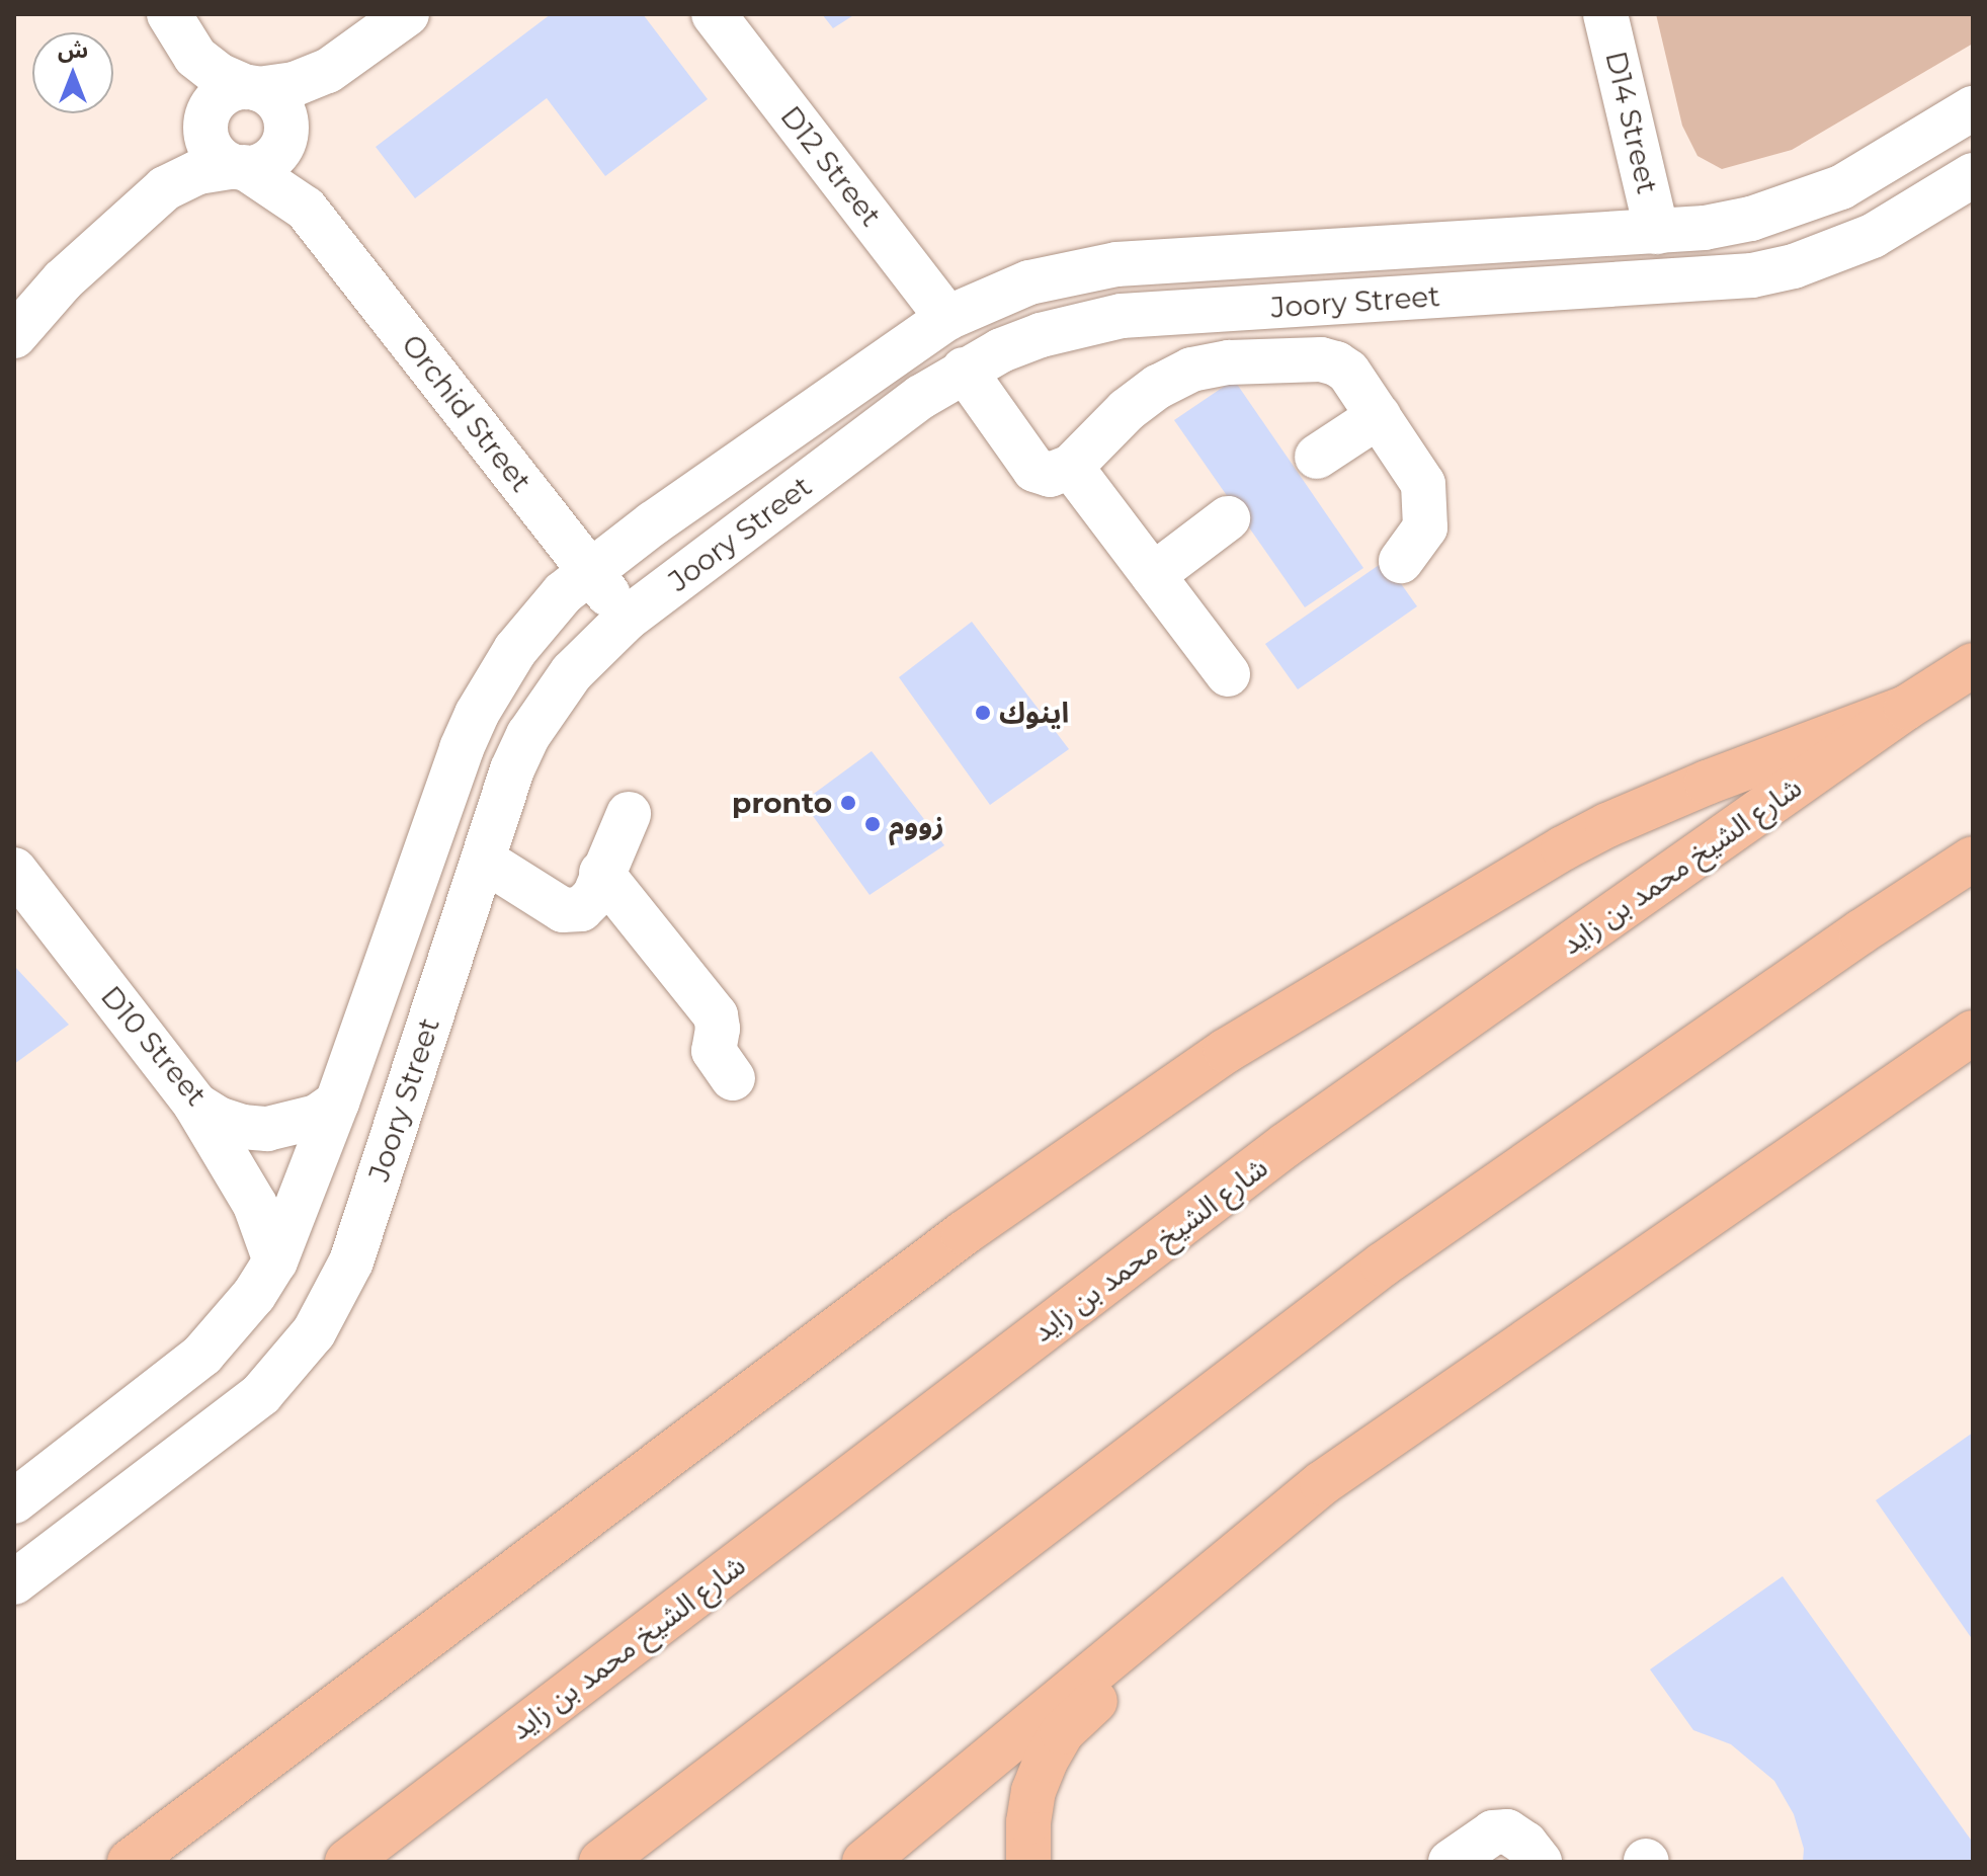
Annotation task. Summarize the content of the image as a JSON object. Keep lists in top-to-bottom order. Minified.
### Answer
{"streets":{"highway":["شارع الشيخ محمد بن زايد"],"street":["D14 Street","D12 Street","Joory Street","Orchid Street","D10 Street"]},"crossings":[["D14 Street","Joory Street"],["D12 Street","Joory Street"],["Joory Street","Orchid Street"],["Joory Street","D10 Street"]],"places":["اينوك","pronto","زووم"],"north":"top"}
